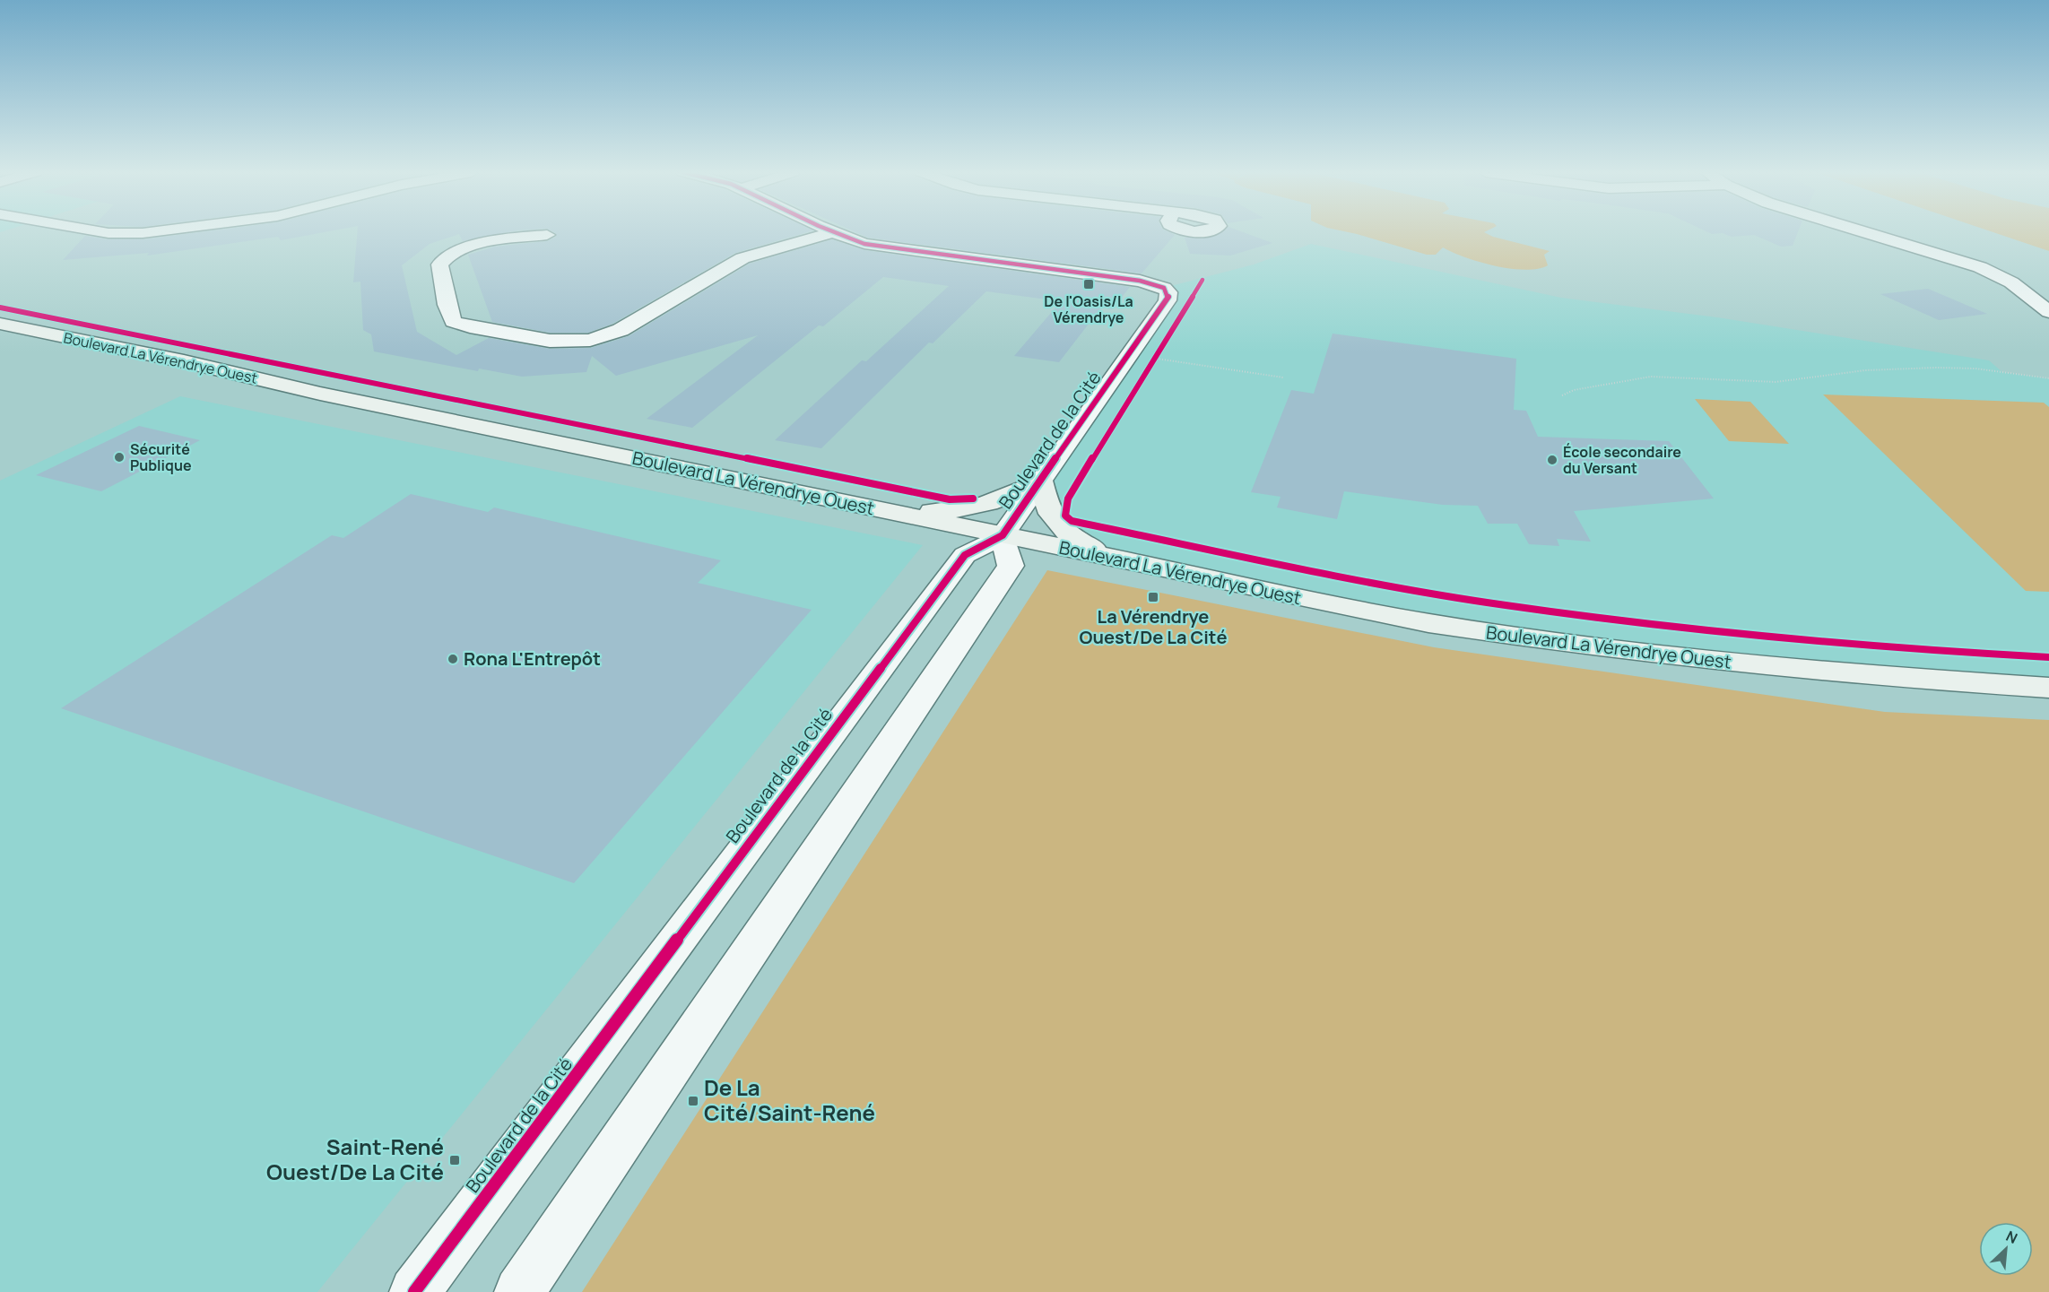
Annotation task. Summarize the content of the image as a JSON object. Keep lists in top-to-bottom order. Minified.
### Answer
{"streets":{"main road":["Boulevard La Vérendrye Ouest"],"street":["Boulevard de la Cité"]},"crossings":[["Boulevard La Vérendrye Ouest","Boulevard de la Cité"]],"places":{"transit":["De l'Oasis/La Vérendrye","La Vérendrye Ouest/De La Cité","De La Cité/Saint-René","Saint-René Ouest/De La Cité"],"other":["Sécurité Publique","École secondaire du Versant","Rona L'Entrepôt"]},"north":"top right"}
